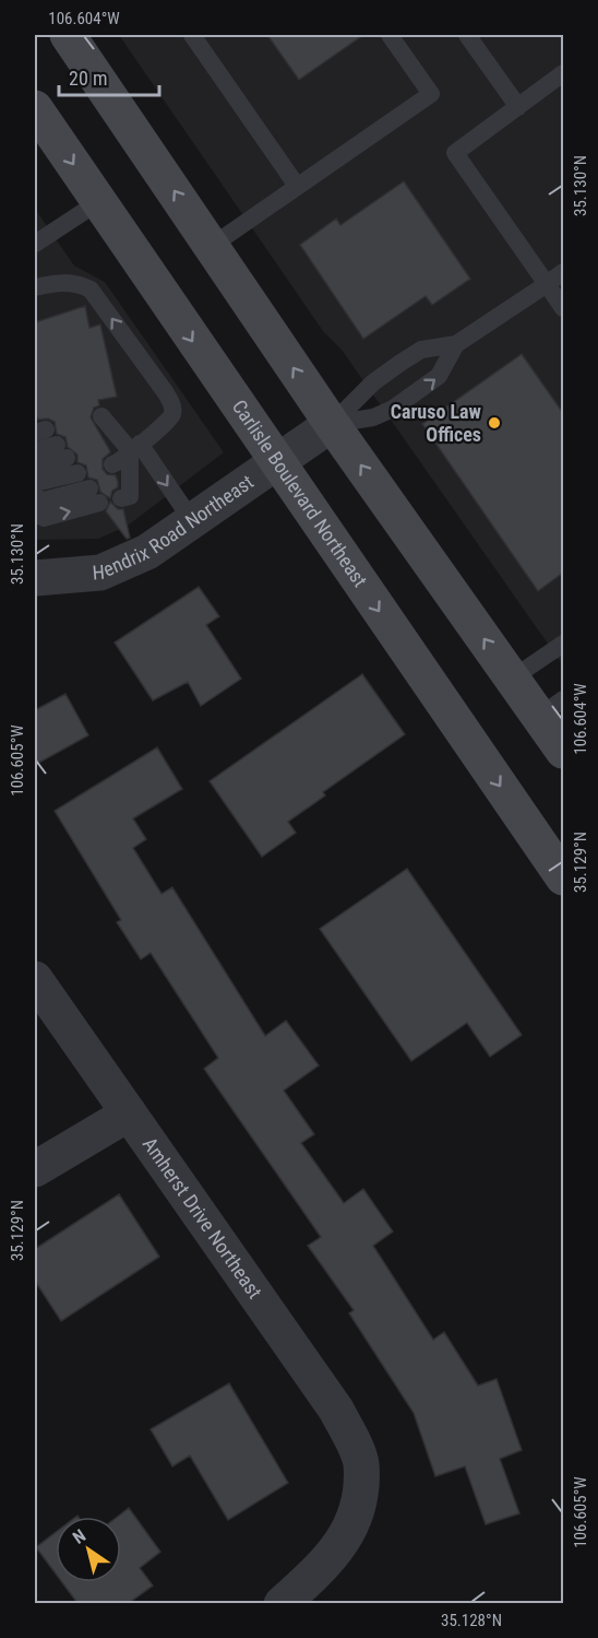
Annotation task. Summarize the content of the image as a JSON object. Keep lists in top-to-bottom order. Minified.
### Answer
{"streets":{"main road":["Carlisle Boulevard Northeast"],"street":["Hendrix Road Northeast","Amherst Drive Northeast"]},"crossings":[["Carlisle Boulevard Northeast","Hendrix Road Northeast"]],"places":["Caruso Law Offices"],"scale_bar":"20 m","north":"top left","coordinates":["106.604°W","35.130°N","106.605°W","35.129°N","35.128°N"]}
